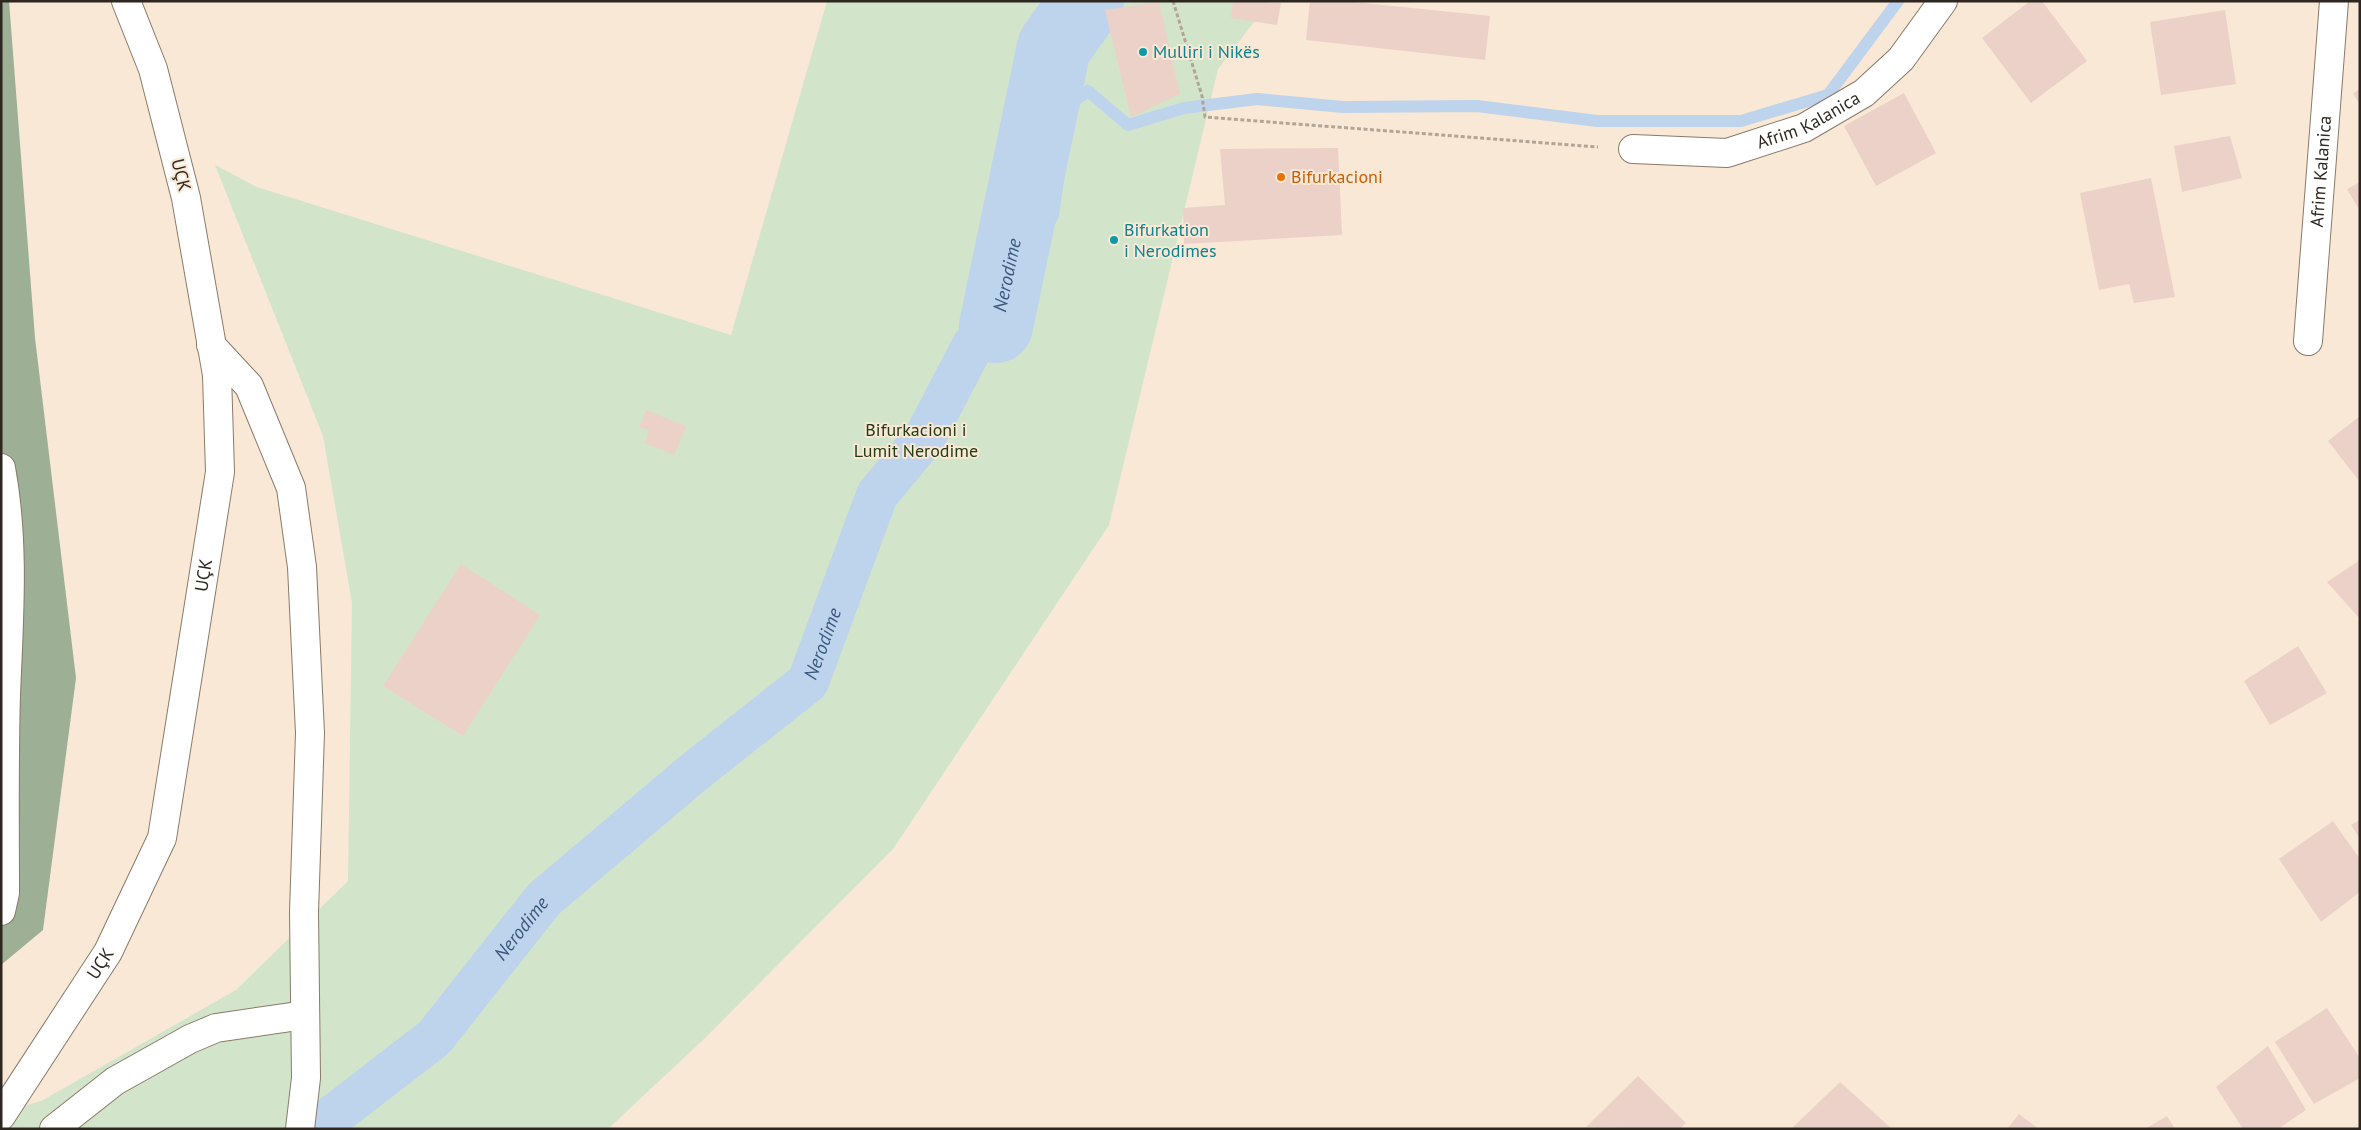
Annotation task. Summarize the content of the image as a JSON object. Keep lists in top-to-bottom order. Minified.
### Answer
{"streets":{"street":["Afrim Kalanica","UÇK"]},"water":["Nerodime"],"parks":["Bifurkacioni i Lumit Nerodime"],"places":["Mulliri i Nikës","Bifurkacioni","Bifurkation i Nerodimes"]}
